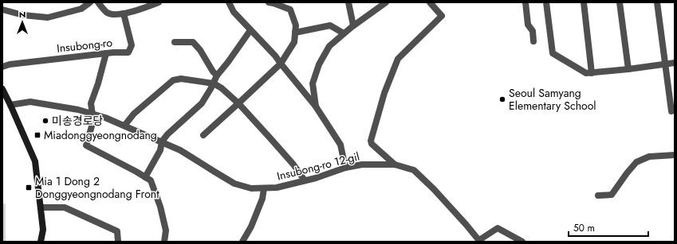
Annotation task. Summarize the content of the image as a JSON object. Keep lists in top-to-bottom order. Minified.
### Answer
{"streets":{"street":["Insubong-ro","Insubong-ro 12-gil"]},"places":{"other":["Seoul Samyang Elementary School","미송경로당"],"transit":["Miadonggyeongnodang","Mia 1 Dong 2 Donggyeongnodang Front"]},"scale_bar":"50 m","north":"top"}
